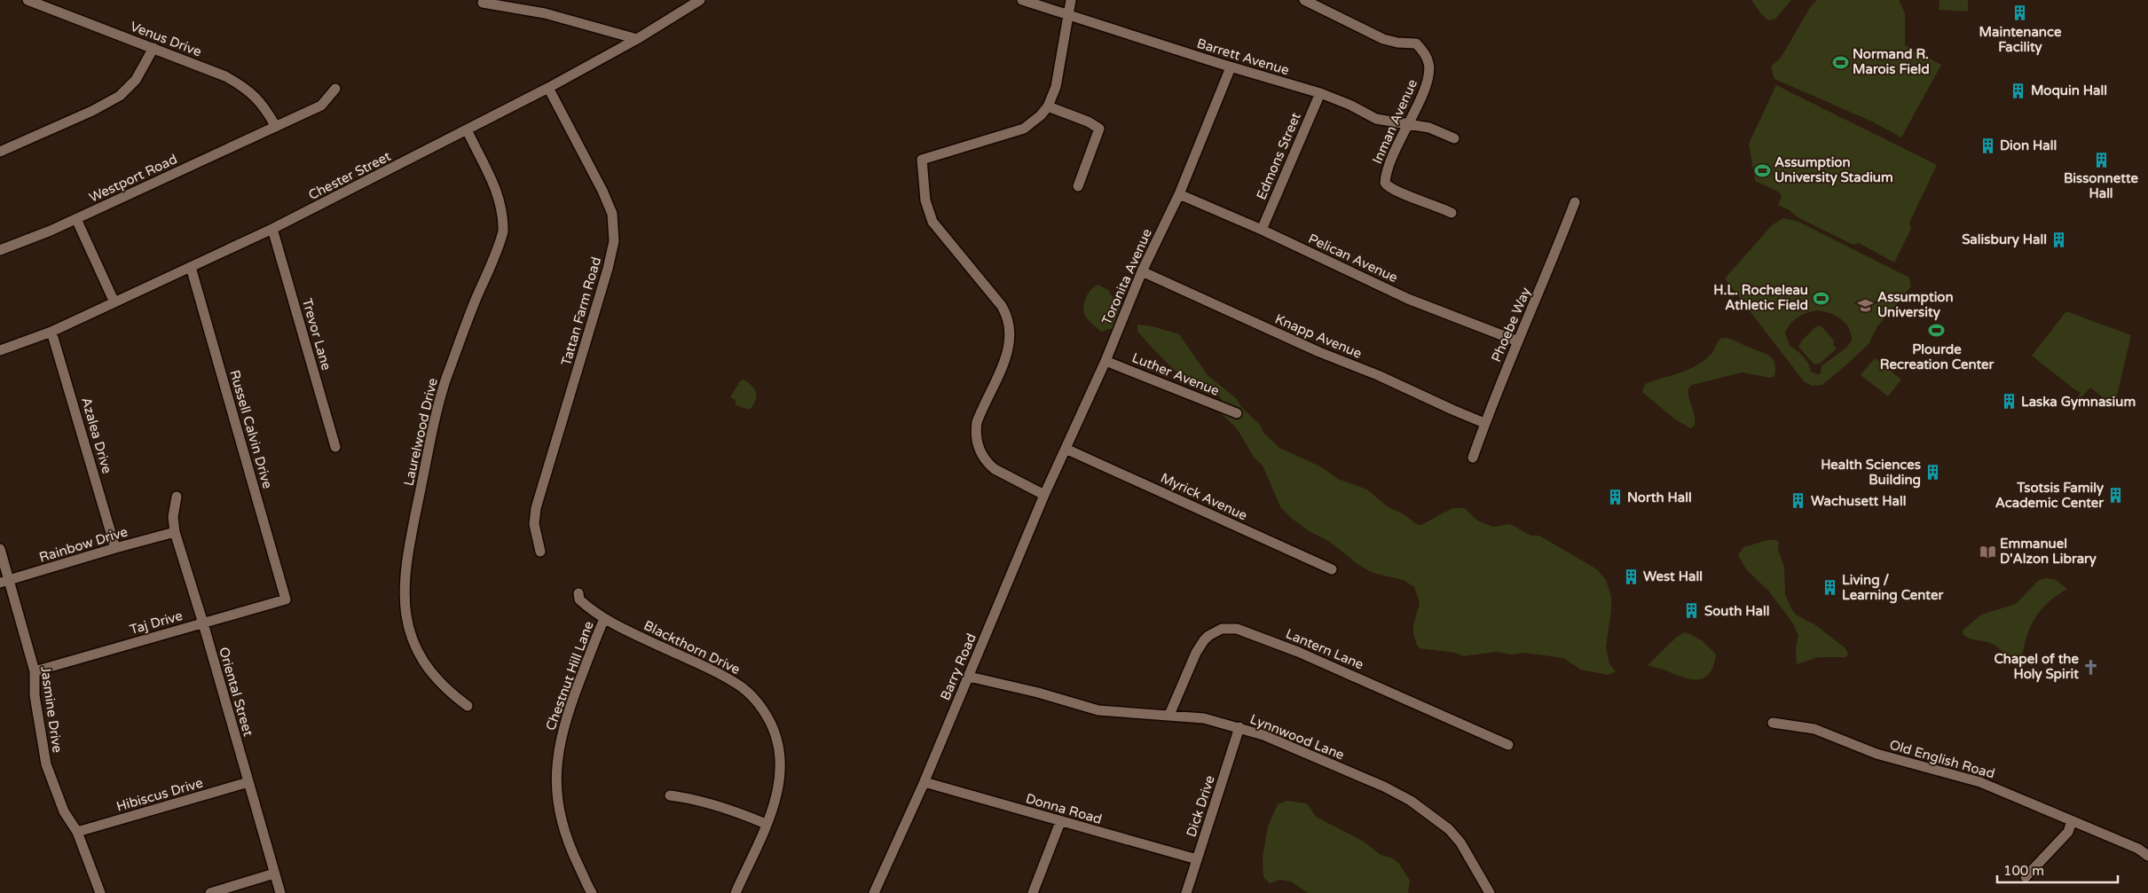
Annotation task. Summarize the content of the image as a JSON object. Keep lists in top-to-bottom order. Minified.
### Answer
{"streets":{"street":["Venus Drive","Barrett Avenue","Inman Avenue","Edmons Street","Chester Street","Westport Road","Pelican Avenue","Toronita Avenue","Tattan Farm Road","Phoebe Way","Trevor Lane","Knapp Avenue","Luther Avenue","Russell Calvin Drive","Laurelwood Drive","Azalea Drive","Myrick Avenue","Rainbow Drive","Taj Drive","Blackthorn Drive","Lantern Lane","Barry Road","Chestnut Hill Lane","Oriental Street","Jasmine Drive","Lynnwood Lane","Old English Road","Hibiscus Drive","Dick Drive","Donna Road"]},"crossings":[["Venus Drive","Westport Road"],["Barrett Avenue","Inman Avenue"],["Barrett Avenue","Edmons Street"],["Barrett Avenue","Toronita Avenue"],["Edmons Street","Pelican Avenue"],["Chester Street","Tattan Farm Road"],["Chester Street","Trevor Lane"],["Chester Street","Russell Calvin Drive"],["Chester Street","Laurelwood Drive"],["Chester Street","Azalea Drive"],["Pelican Avenue","Toronita Avenue"],["Pelican Avenue","Phoebe Way"],["Toronita Avenue","Knapp Avenue"],["Toronita Avenue","Luther Avenue"],["Toronita Avenue","Myrick Avenue"],["Toronita Avenue","Barry Road"],["Phoebe Way","Knapp Avenue"],["Russell Calvin Drive","Taj Drive"],["Azalea Drive","Rainbow Drive"],["Rainbow Drive","Oriental Street"],["Rainbow Drive","Jasmine Drive"],["Taj Drive","Oriental Street"],["Taj Drive","Jasmine Drive"],["Blackthorn Drive","Chestnut Hill Lane"],["Lantern Lane","Lynnwood Lane"],["Barry Road","Lynnwood Lane"],["Barry Road","Donna Road"],["Oriental Street","Hibiscus Drive"],["Jasmine Drive","Hibiscus Drive"],["Lynnwood Lane","Dick Drive"],["Dick Drive","Donna Road"]],"places":{"building":["Maintenance Facility","Moquin Hall","Dion Hall","Bissonnette Hall","Salisbury Hall","Laska Gymnasium","Health Sciences Building","Tsotsis Family Academic Center","North Hall","Wachusett Hall","West Hall","Living / Learning Center","South Hall"],"sports":["Normand R. Marois Field","Assumption University Stadium","H.L. Rocheleau Athletic Field","Plourde Recreation Center"],"school or university":["Assumption University"],"library":["Emmanuel D'Alzon Library"],"church":["Chapel of the Holy Spirit"]},"scale_bar":"100 m"}
